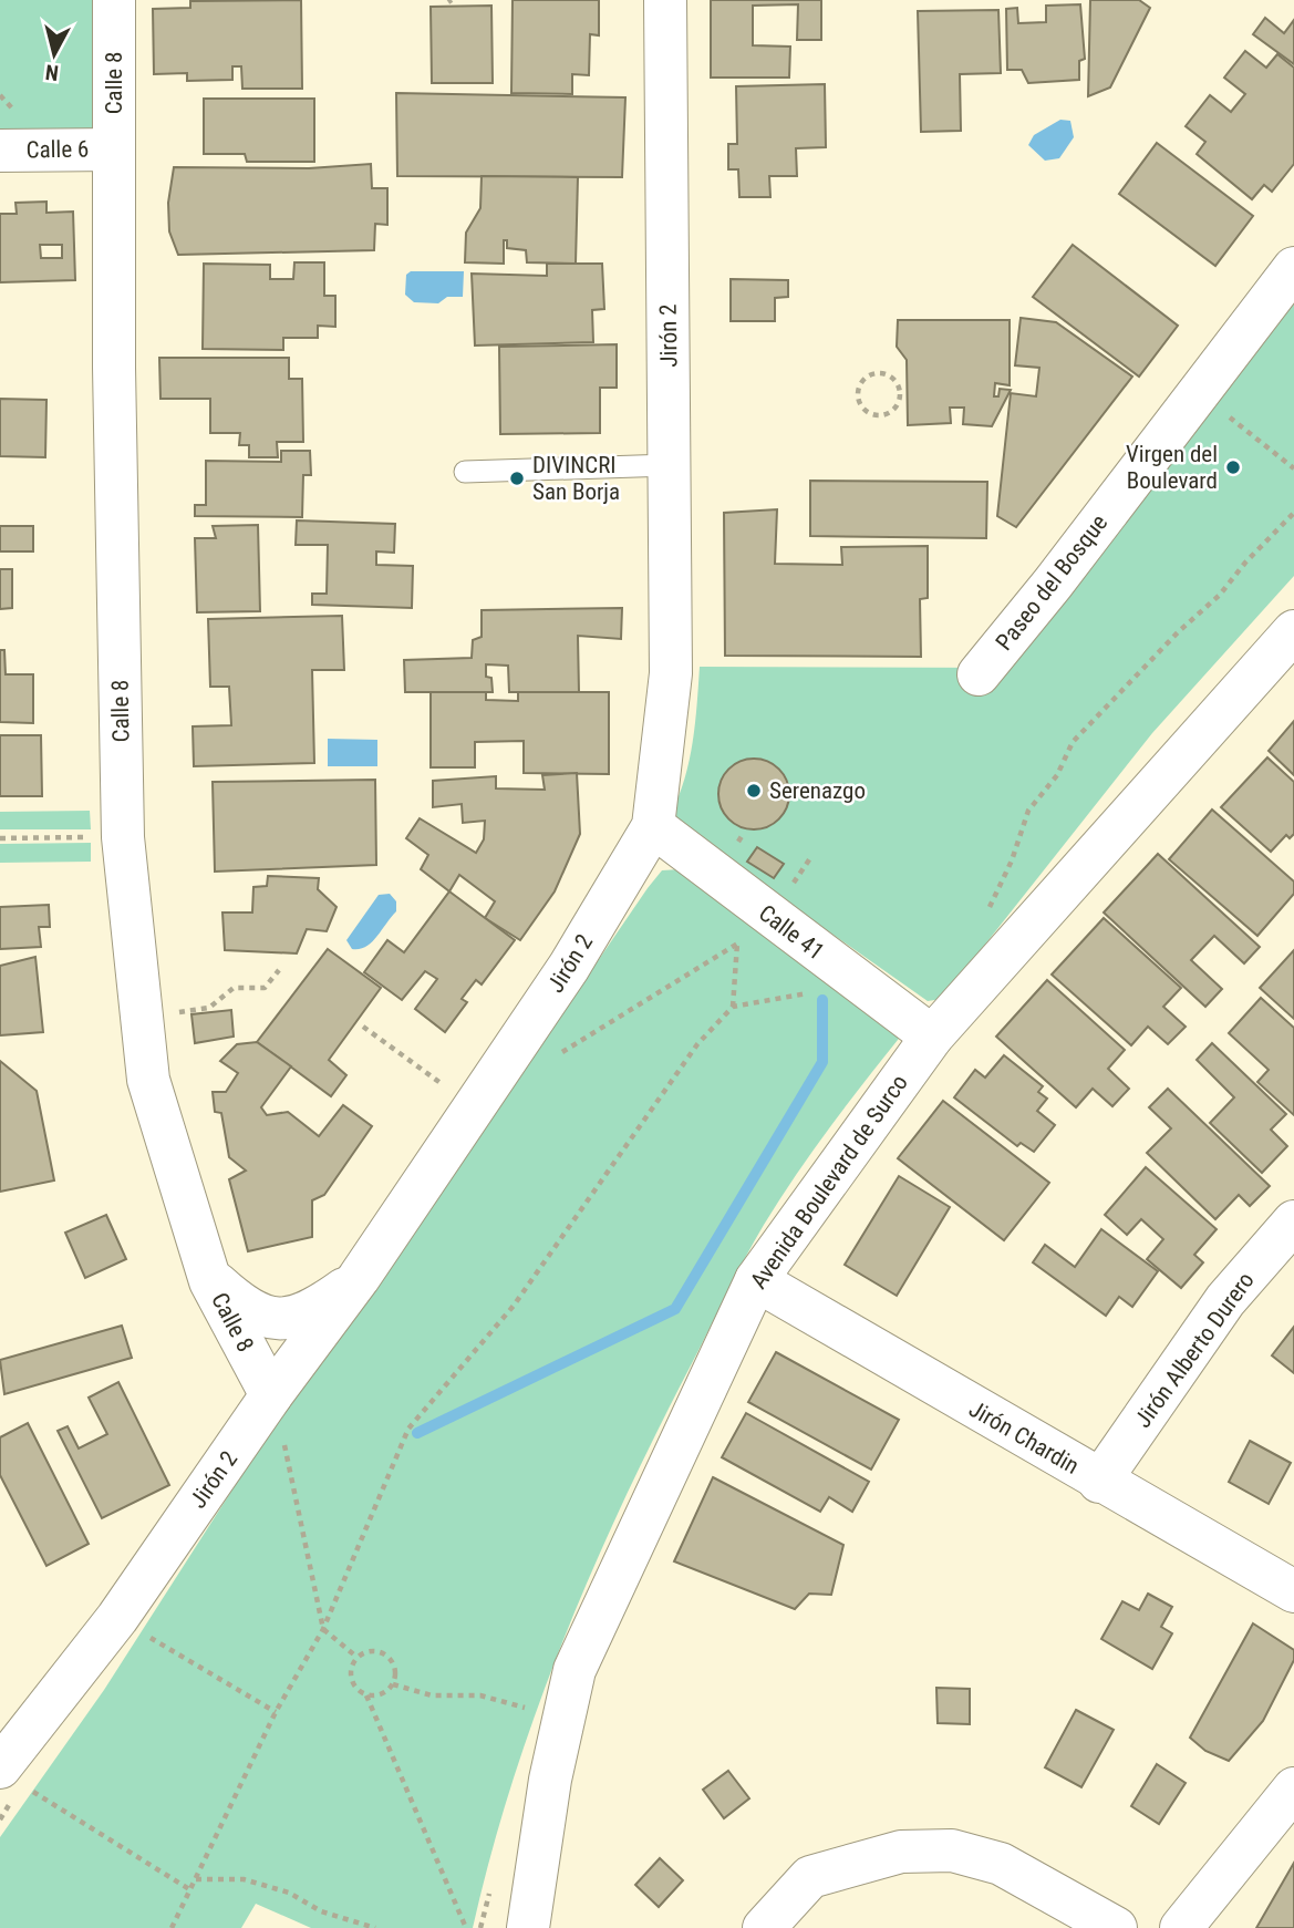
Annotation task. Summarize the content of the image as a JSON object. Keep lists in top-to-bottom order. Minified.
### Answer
{"streets":{"street":["Calle 8","Calle 6","Jirón 2","Paseo del Bosque","Calle 41","Avenida Boulevard de Surco","Jirón Alberto Durero","Jirón Chardin"]},"crossings":[["Calle 8","Calle 6"],["Calle 8","Jirón 2"],["Jirón 2","Calle 41"],["Calle 41","Avenida Boulevard de Surco"],["Avenida Boulevard de Surco","Jirón Chardin"],["Jirón Alberto Durero","Jirón Chardin"]],"places":["Virgen del Boulevard","DIVINCRI San Borja","Serenazgo"],"north":"bottom"}
